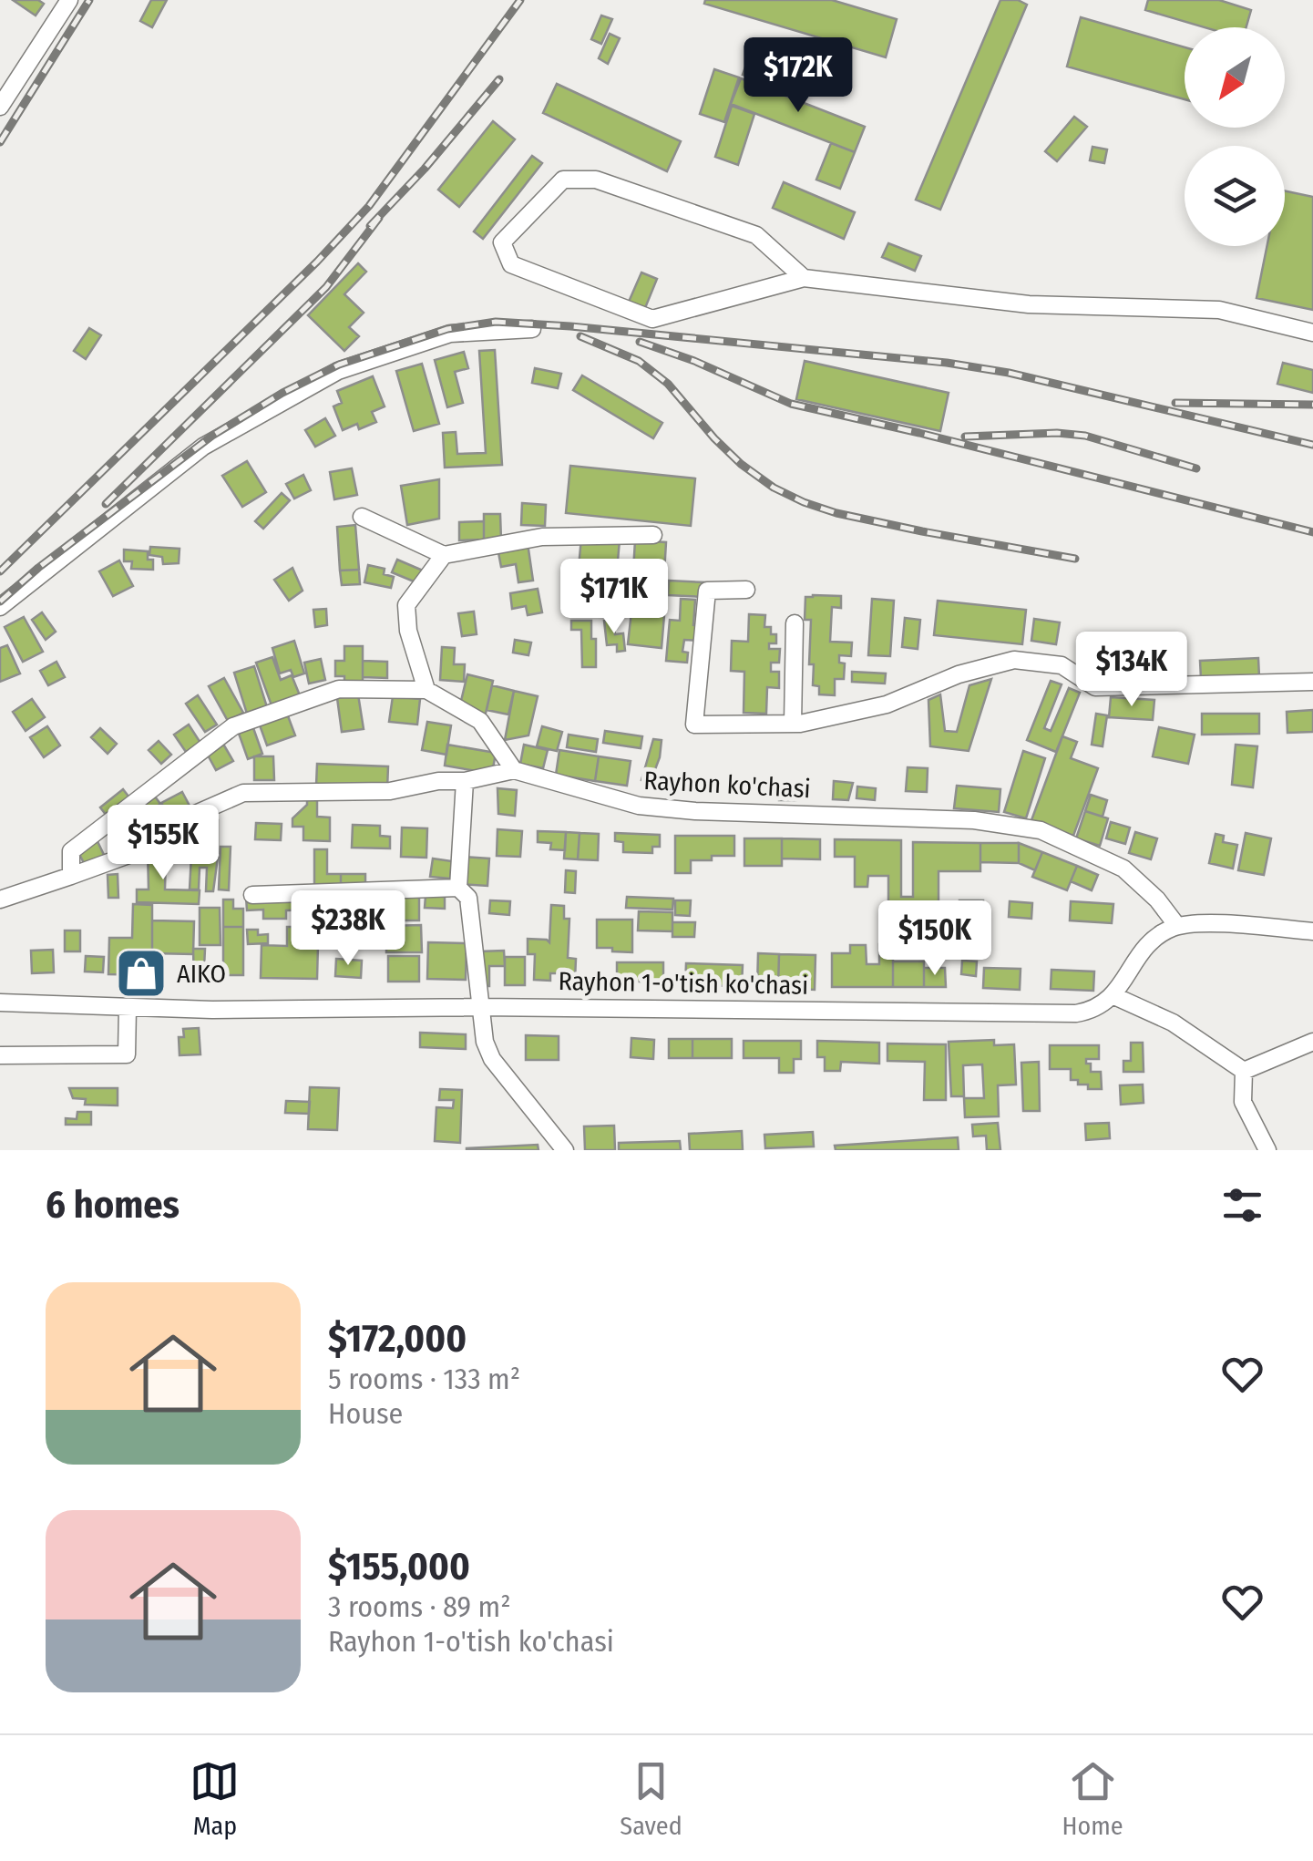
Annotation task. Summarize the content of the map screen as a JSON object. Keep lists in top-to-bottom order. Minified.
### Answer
{"streets":{"street":["Rayhon ko'chasi","Rayhon 1-o'tish ko'chasi"]},"places":{"shop":["AIKO"]},"north":"bottom left","page":{"price":["$172K","$171K","$134K","$155K","$238K","$150K"],"heading":"6 homes","list":[{"name":"$172,000","note":"5 rooms · 133 m² · House"},{"name":"$155,000","note":"3 rooms · 89 m² · Rayhon 1-o'tish ko'chasi"}],"tabs":["Map","Saved","Home"]}}
